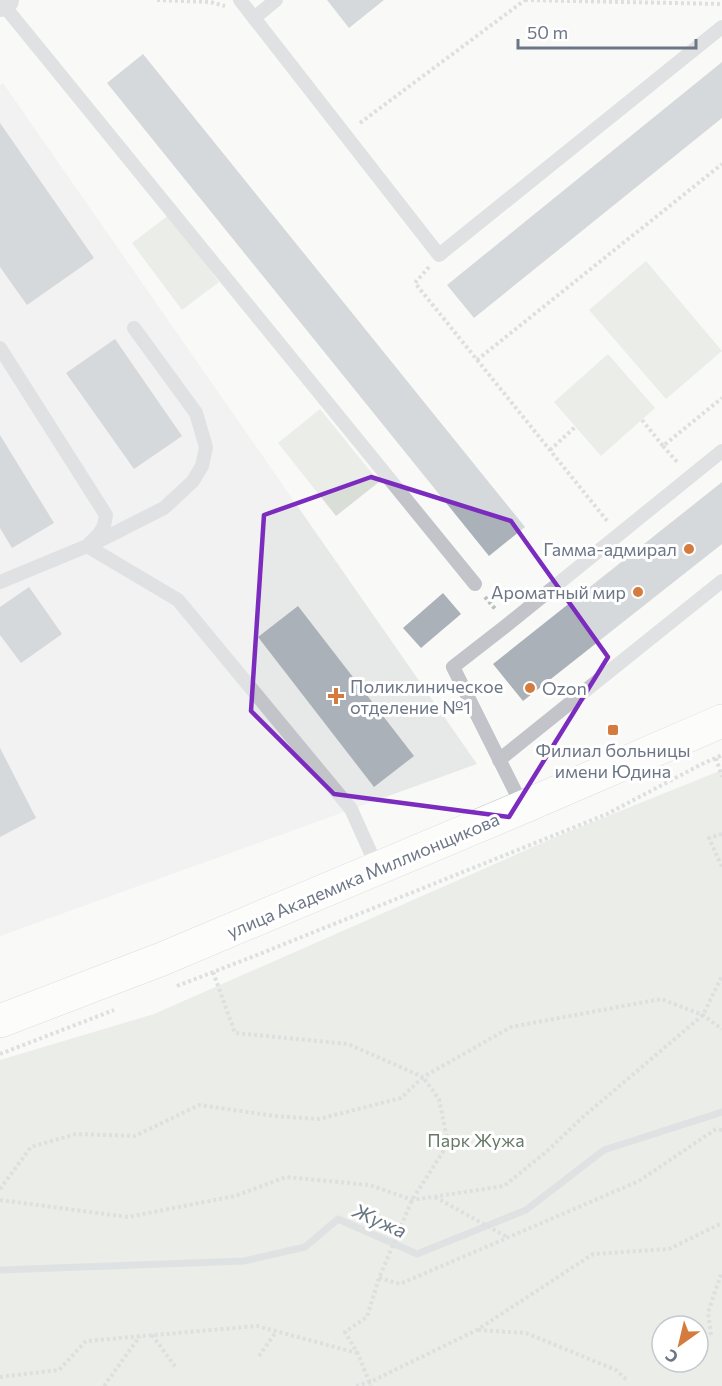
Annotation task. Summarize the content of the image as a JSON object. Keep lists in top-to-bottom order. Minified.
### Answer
{"streets":{"street":["улица Академика Миллионщикова"]},"water":["Жужа"],"parks":["Парк Жужа"],"places":{"other":["Гамма-адмирал","Ароматный мир","Ozon"],"health":["Поликлиническое отделение №1"],"transit":["Филиал больницы имени Юдина"]},"scale_bar":"50 m","north":"bottom left"}
